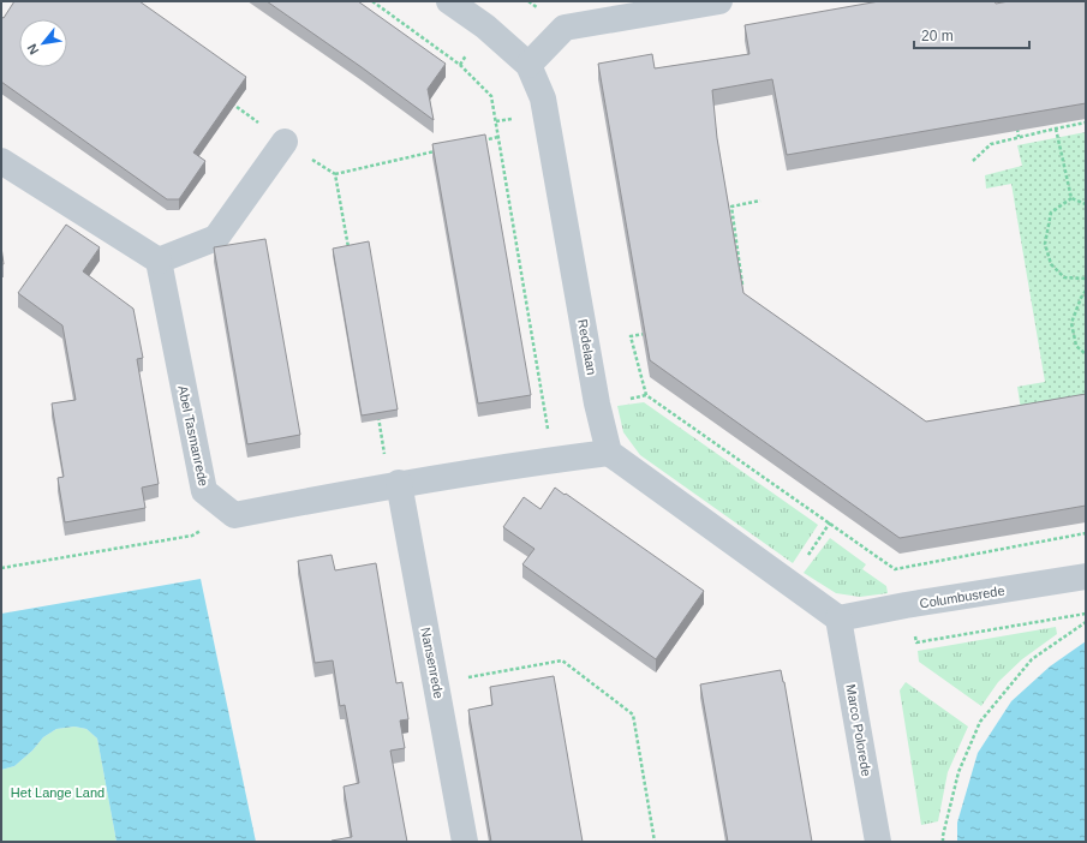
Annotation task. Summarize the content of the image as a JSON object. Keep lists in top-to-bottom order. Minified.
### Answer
{"streets":{"street":["Redelaan","Abel Tasmanrede","Columbusrede","Nansenrede","Marco Polorede"]},"crossings":[["Columbusrede","Marco Polorede"]],"parks":["Het Lange Land"],"scale_bar":"20 m","north":"bottom left"}
